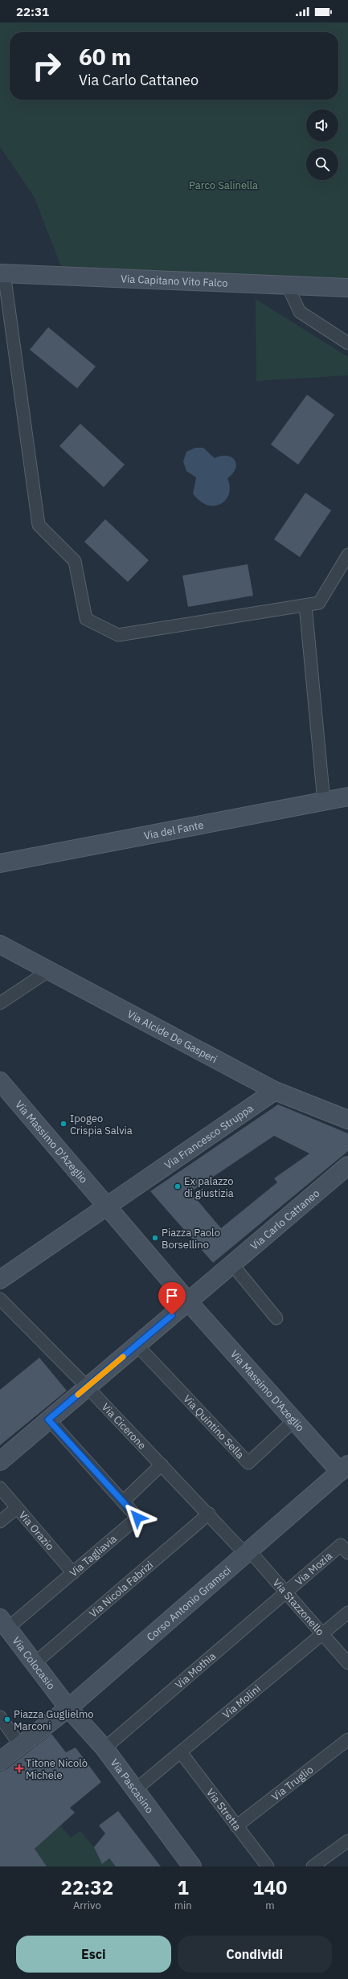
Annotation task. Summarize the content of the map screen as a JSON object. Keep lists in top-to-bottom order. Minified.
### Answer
{"streets":{"street":["Via Capitano Vito Falco","Via del Fante","Via Alcide De Gasperi","Via Francesco Struppa","Via Massimo D'Azeglio","Via Carlo Cattaneo","Via Cicerone","Via Quintino Sella","Via Orazio","Via Tagliavia","Via Mozia","Via Nicola Fabrizi","Corso Antonio Gramsci","Via Stazzonello","Via Colocasio","Via Mothia","Via Molini","Via Truglio","Via Pascasino","Via Stretta"]},"crossings":[["Via Alcide De Gasperi","Via Francesco Struppa"],["Via Francesco Struppa","Via Massimo D'Azeglio"],["Via Massimo D'Azeglio","Via Carlo Cattaneo"],["Via Massimo D'Azeglio","Via Quintino Sella"],["Via Massimo D'Azeglio","Corso Antonio Gramsci"],["Via Cicerone","Via Nicola Fabrizi"],["Via Cicerone","Corso Antonio Gramsci"],["Via Cicerone","Via Stazzonello"],["Via Orazio","Via Tagliavia"],["Via Tagliavia","Via Colocasio"],["Via Mozia","Via Stazzonello"],["Via Mozia","Via Mothia"],["Via Nicola Fabrizi","Via Colocasio"],["Corso Antonio Gramsci","Via Stazzonello"],["Corso Antonio Gramsci","Via Colocasio"],["Corso Antonio Gramsci","Via Pascasino"],["Via Stazzonello","Via Mothia"],["Via Stazzonello","Via Molini"],["Via Colocasio","Via Pascasino"],["Via Mothia","Via Pascasino"],["Via Molini","Via Pascasino"],["Via Molini","Via Stretta"],["Via Truglio","Via Stretta"]],"parks":["Parco Salinella"],"places":{"other":["Ipogeo Crispia Salvia","Ex palazzo di giustizia","Piazza Paolo Borsellino","Piazza Guglielmo Marconi"],"health":["Titone Nicolò Michele"]},"page":{"status":"22:31","turn":["60 m","Via Carlo Cattaneo"],"eta":["22:32","Arrivo","1","min","140","m"],"buttons":["Esci","Condividi"]}}
